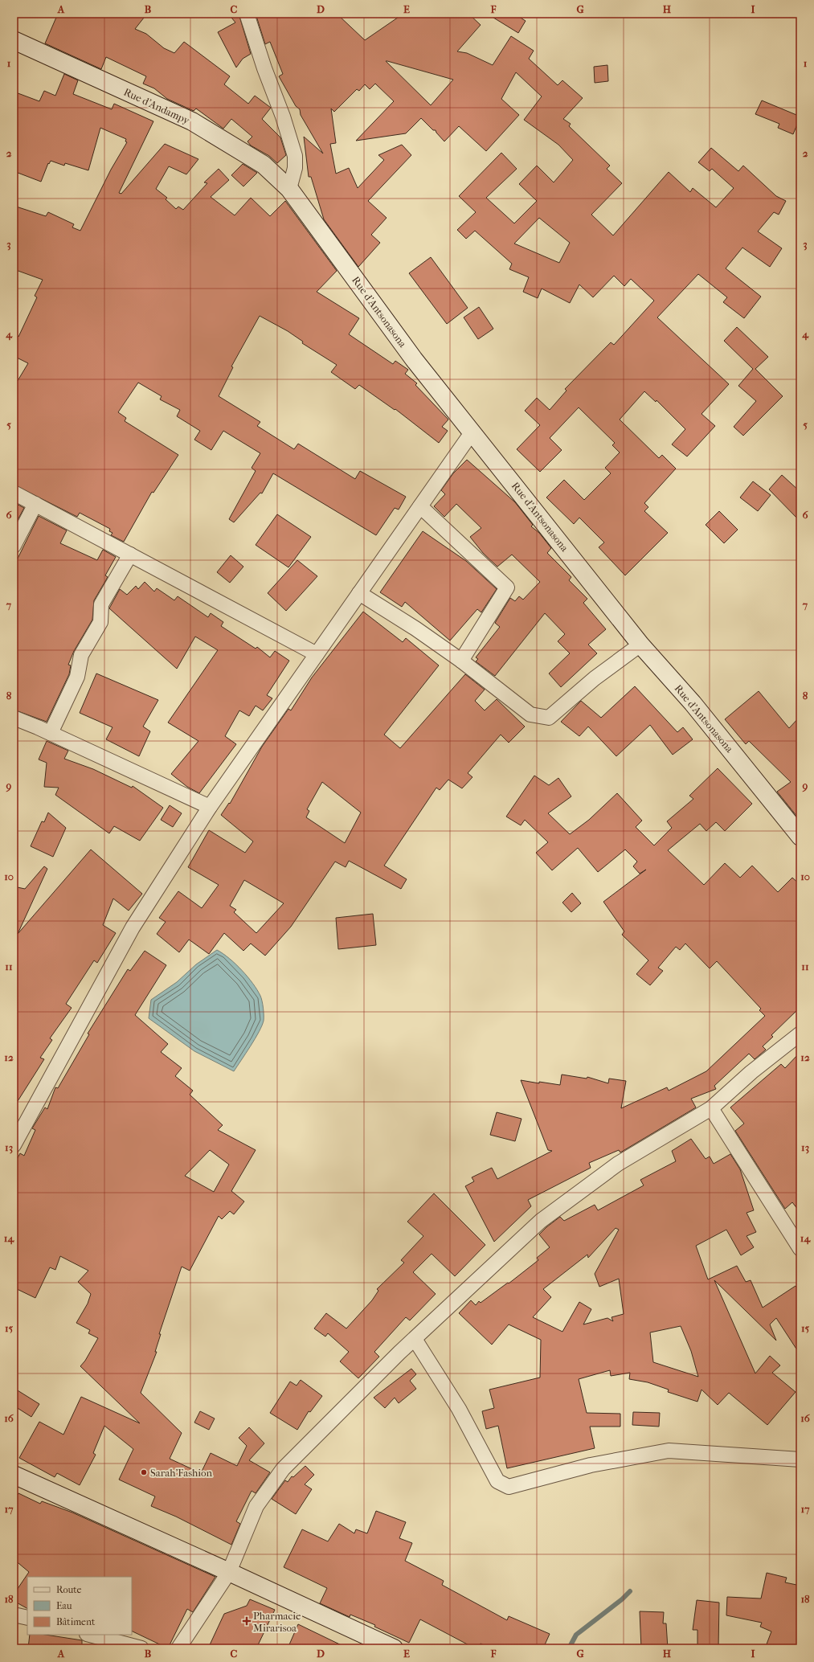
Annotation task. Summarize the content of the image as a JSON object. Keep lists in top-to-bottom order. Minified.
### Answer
{"streets":{"street":["Rue d'Andampy","Rue d'Antsonasona"]},"crossings":[["Rue d'Andampy","Rue d'Antsonasona"]],"places":{"other":["Sarah'Fashion"],"health":["Pharmacie Mirarisoa"]},"legend":["Route","Eau","Bâtiment"],"grid":{"columns":["A","B","C","D","E","F","G","H","I"],"rows":["1","2","3","4","5","6","7","8","9","10","11","12","13","14","15","16","17","18"]}}
